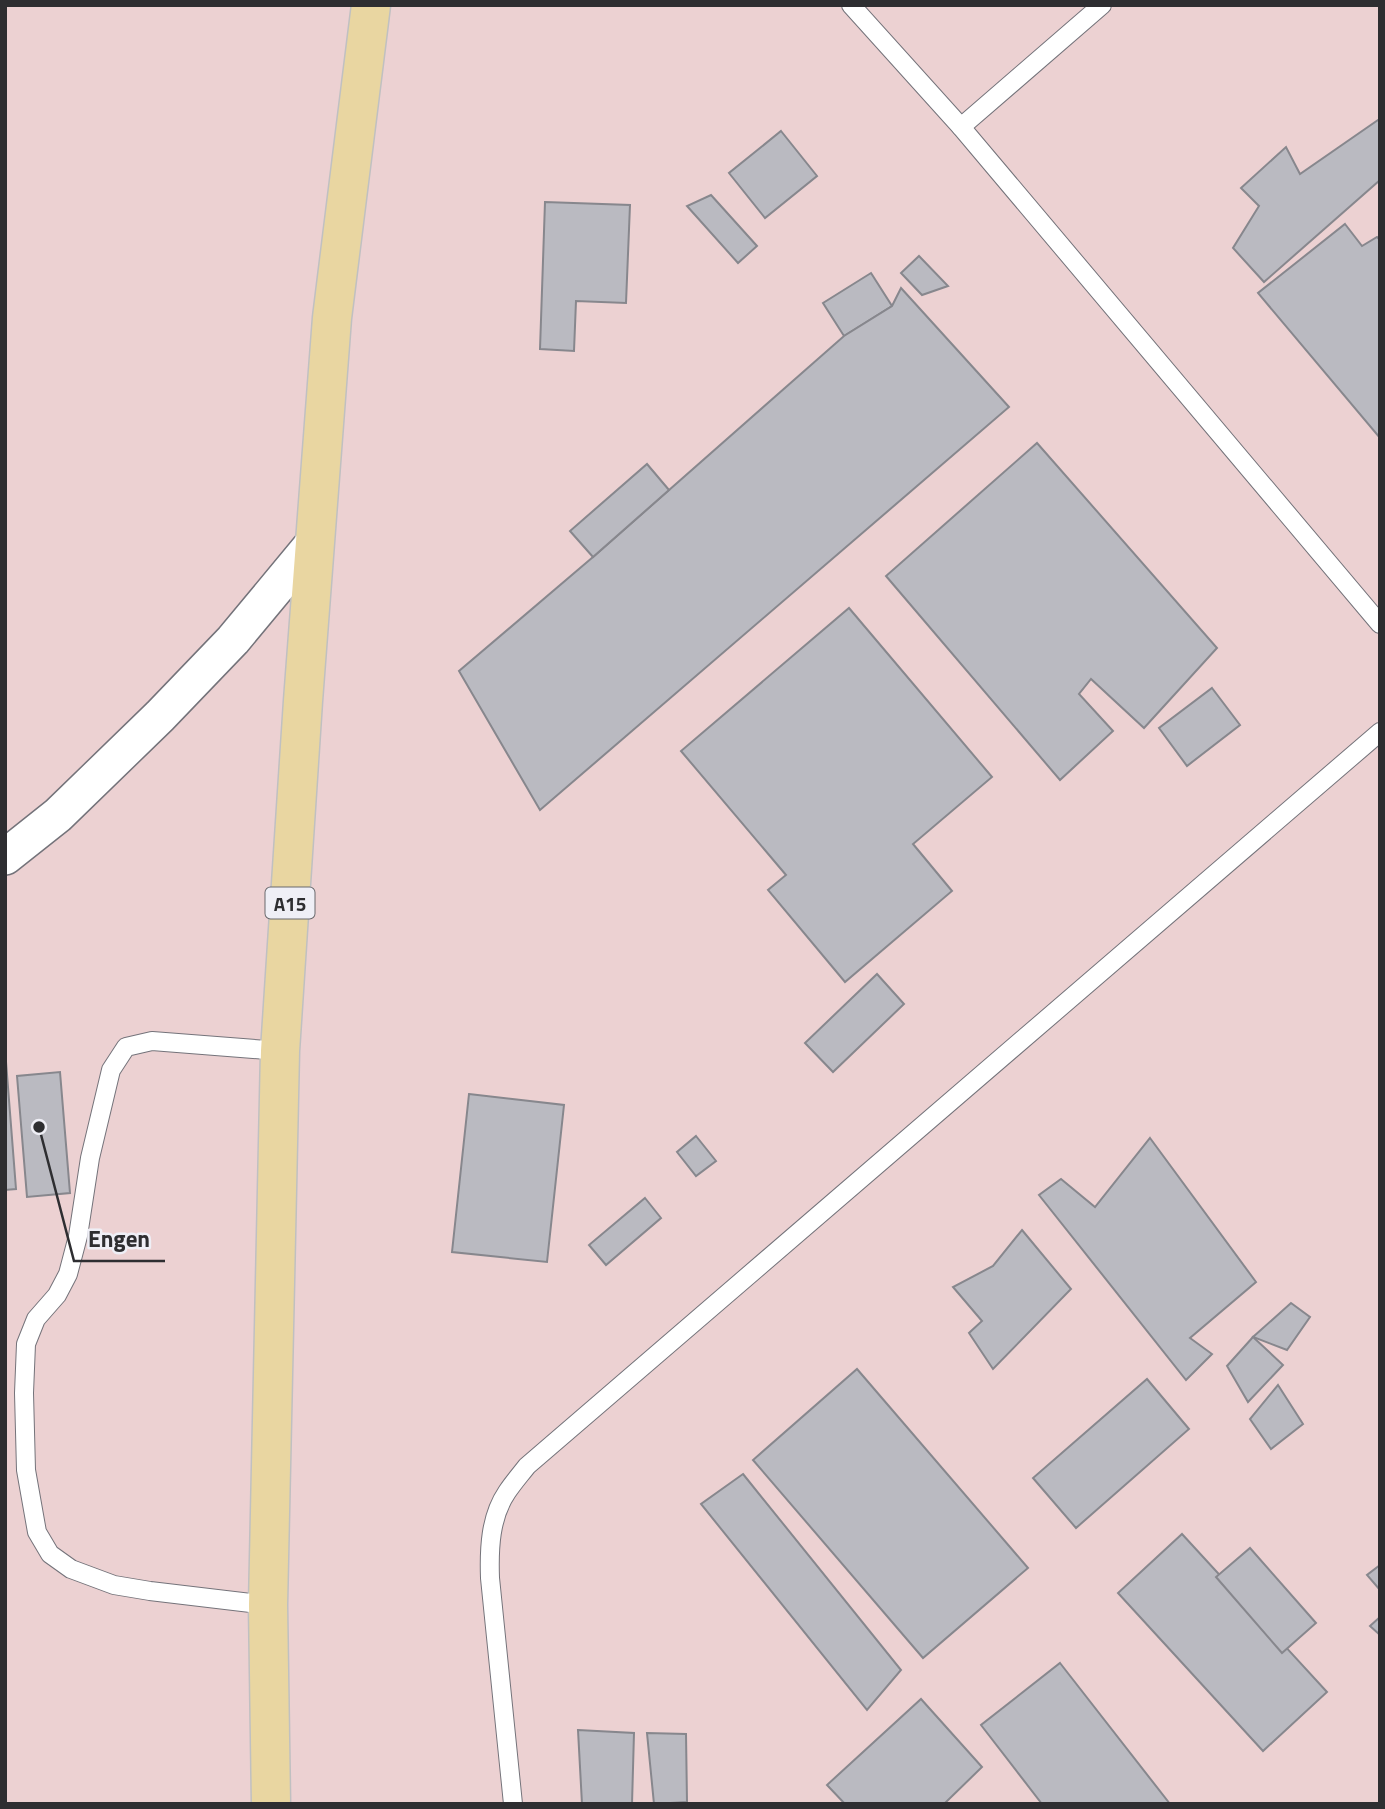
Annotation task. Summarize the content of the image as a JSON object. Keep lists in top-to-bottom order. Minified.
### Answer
{"streets":{"main road":["A15"]},"places":["Engen"]}
